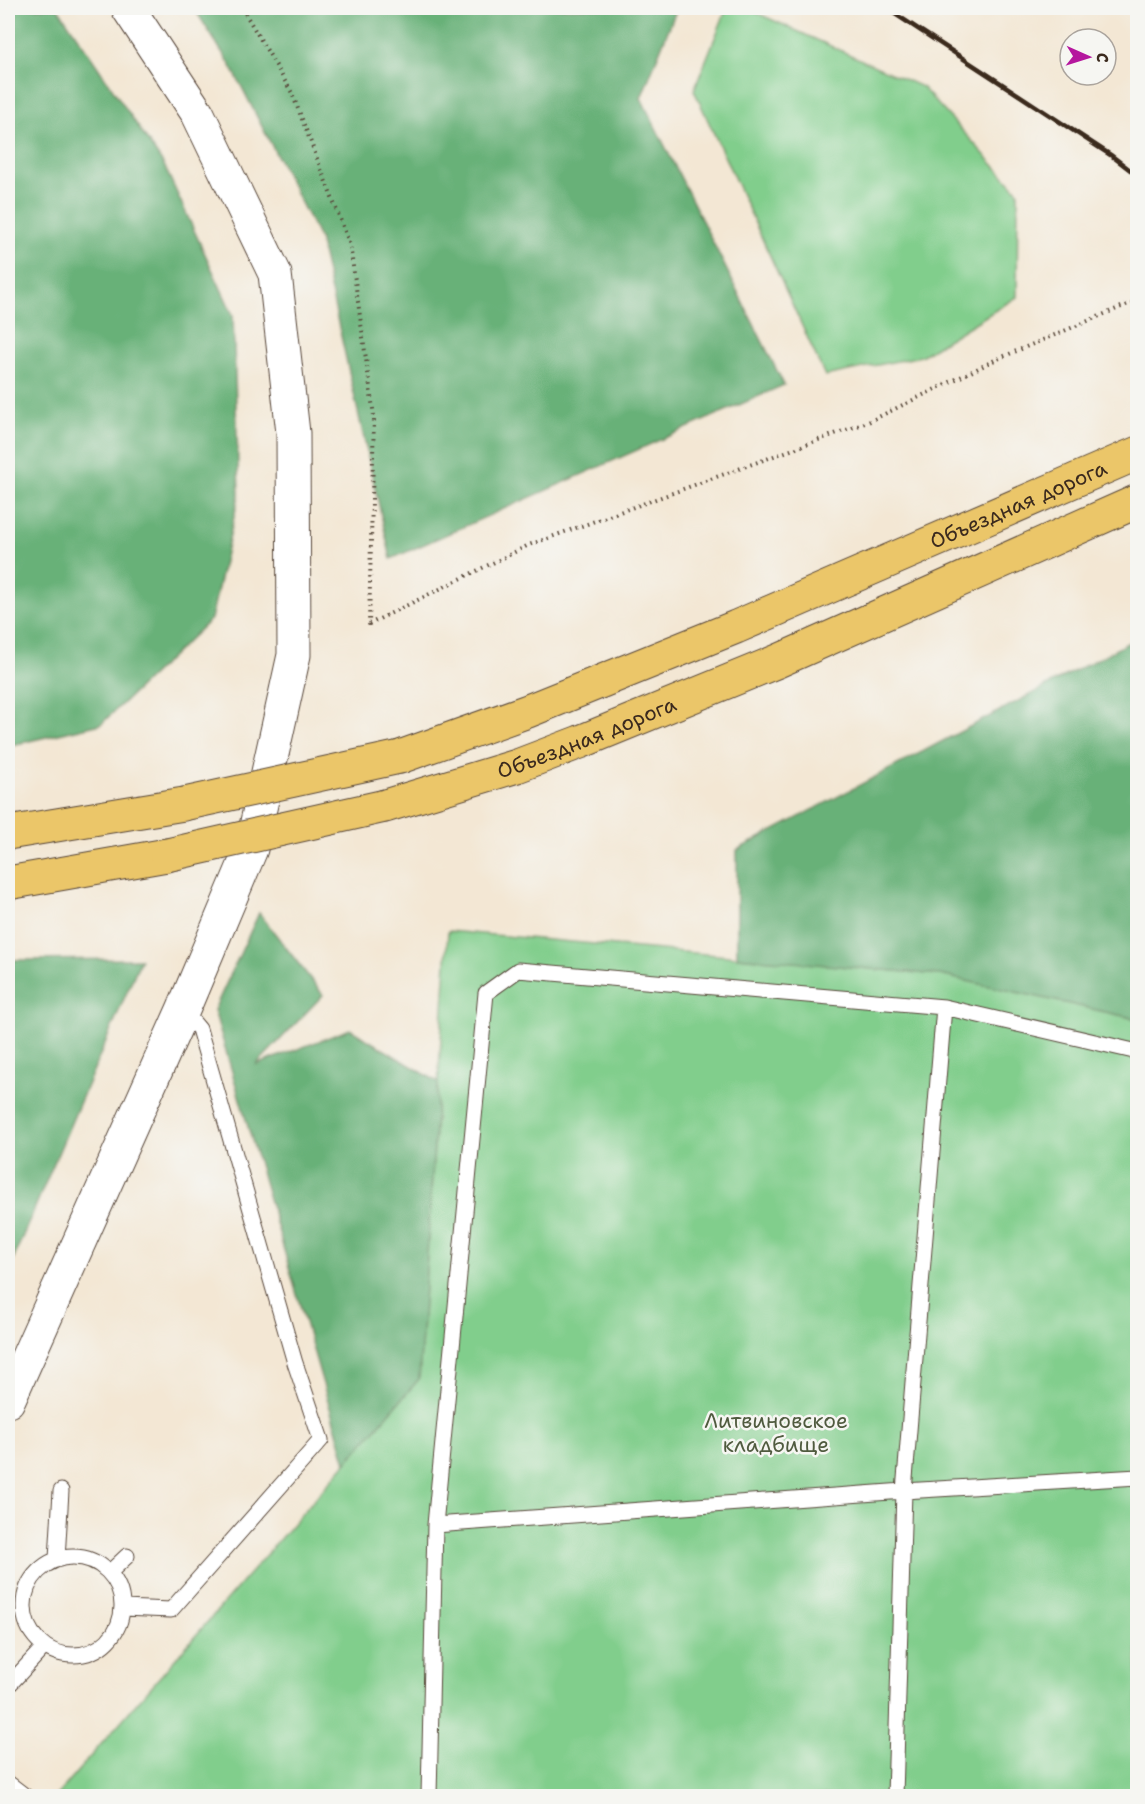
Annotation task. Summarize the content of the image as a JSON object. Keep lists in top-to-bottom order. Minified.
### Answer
{"streets":{"highway":["Объездная дорога"]},"parks":["Литвиновское кладбище"],"north":"right"}
